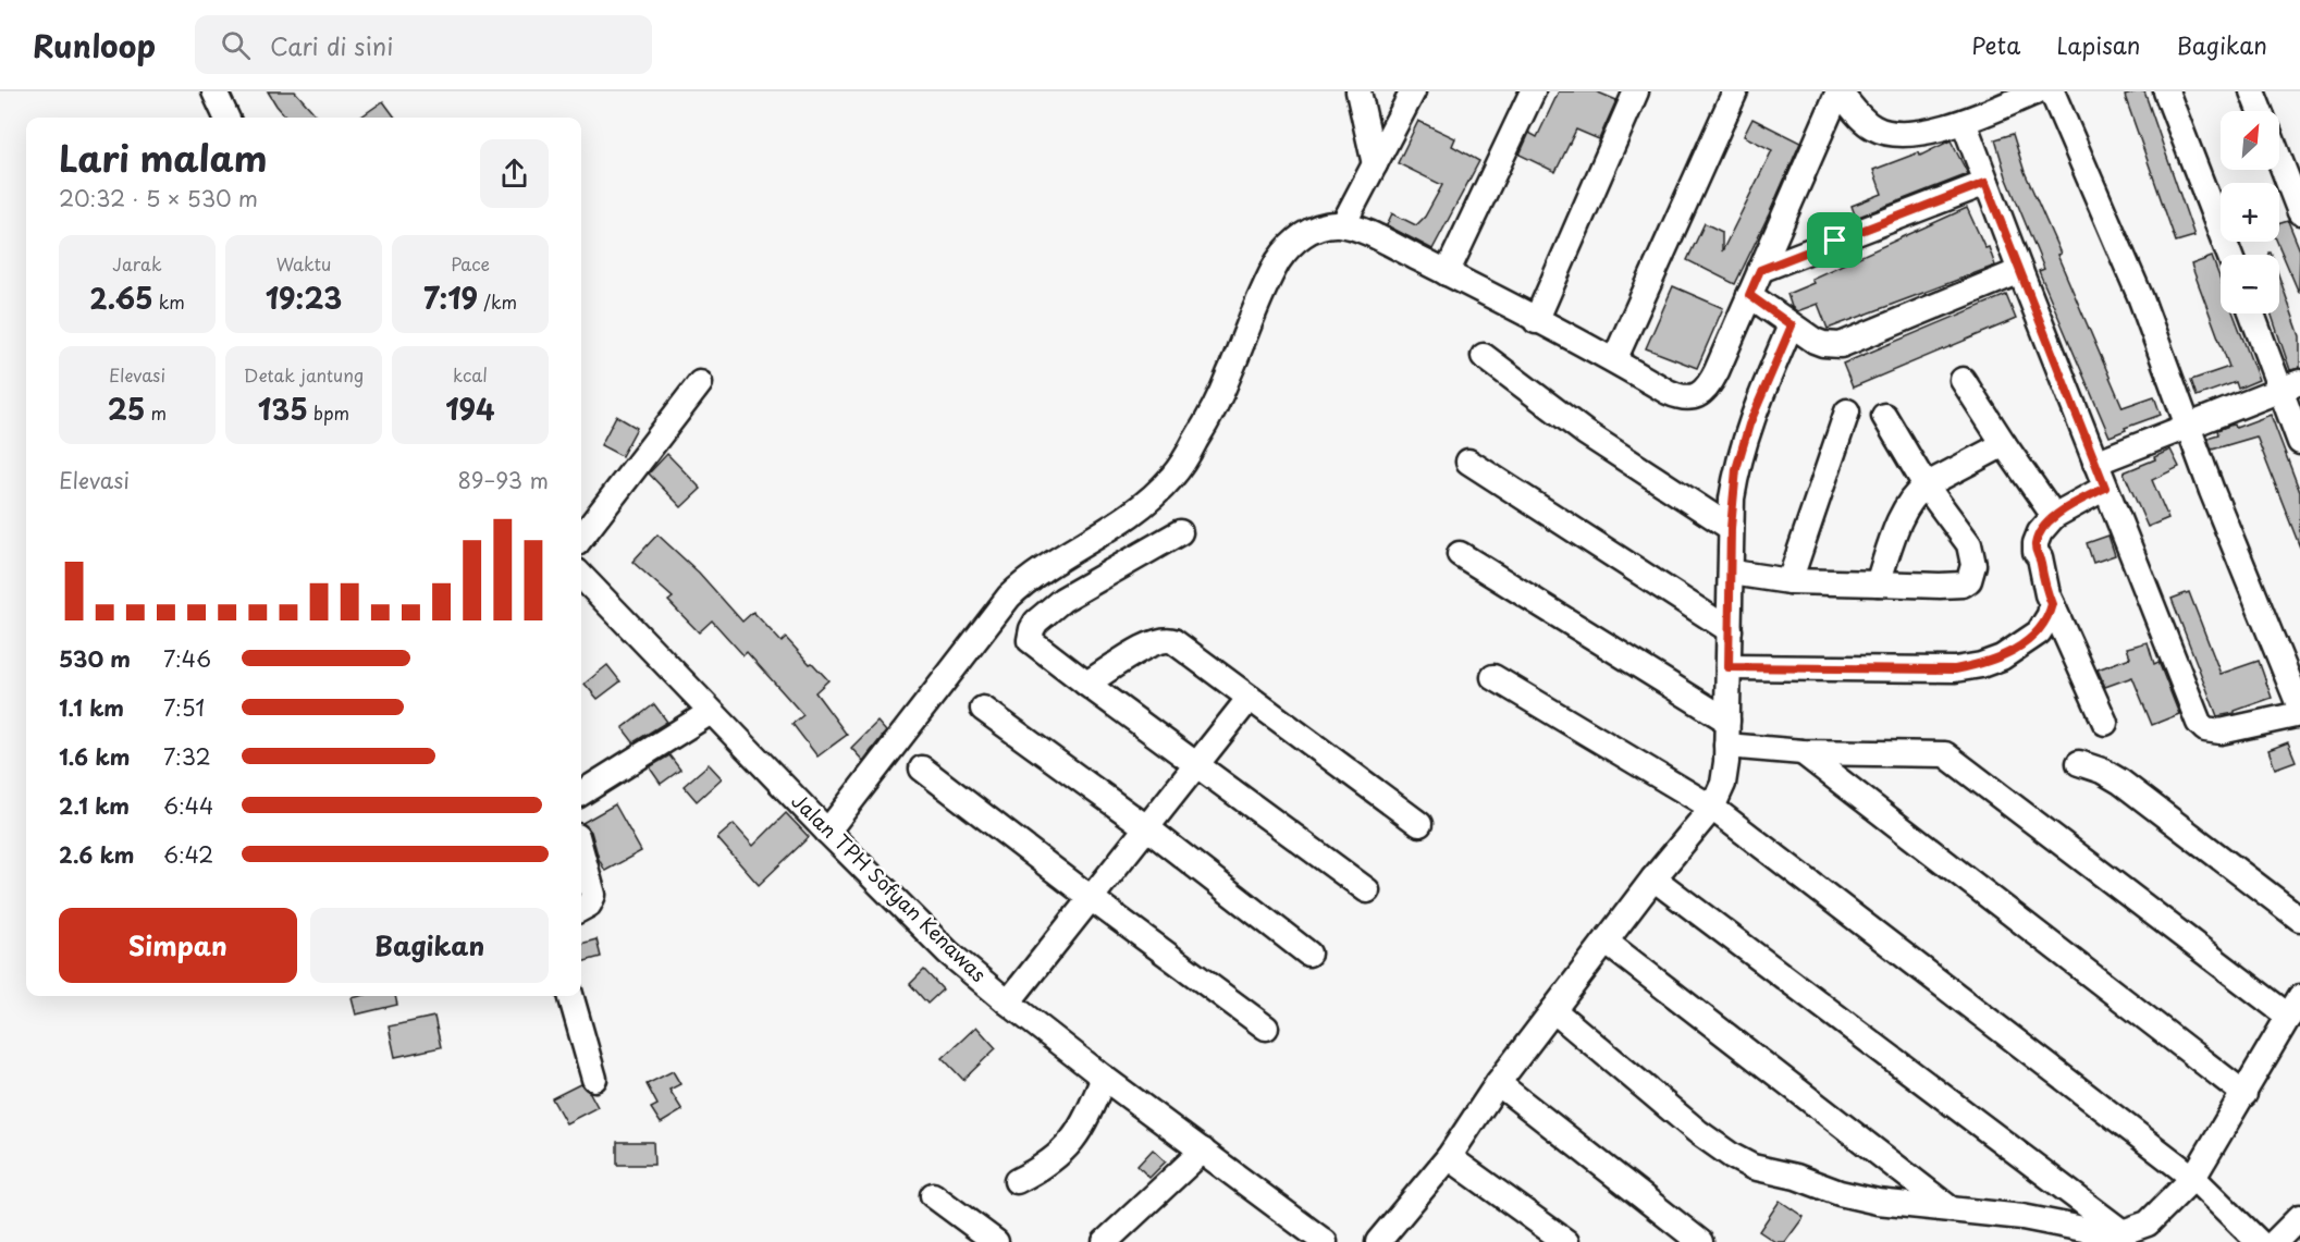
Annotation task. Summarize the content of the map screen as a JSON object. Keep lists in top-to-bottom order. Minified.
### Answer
{"streets":{"street":["Jalan TPH Sofyan Kenawas"]},"north":"top right","page":{"header":"Runloop","search":"Cari di sini","nav":["Peta","Lapisan","Bagikan"],"map_buttons":["+","−"],"heading":["Lari malam","20:32 · 5 × 530 m"],"stats":[["Jarak","2.65 km"],["Waktu","19:23"],["Pace","7:19 /km"],["Elevasi","25 m"],["Detak jantung","135 bpm"],["kcal","194"]],"chart":["Elevasi","89–93 m"],"list":[{"name":"530 m","note":"7:46"},{"name":"1.1 km","note":"7:51"},{"name":"1.6 km","note":"7:32"},{"name":"2.1 km","note":"6:44"},{"name":"2.6 km","note":"6:42"}],"buttons":["Simpan","Bagikan"]}}
